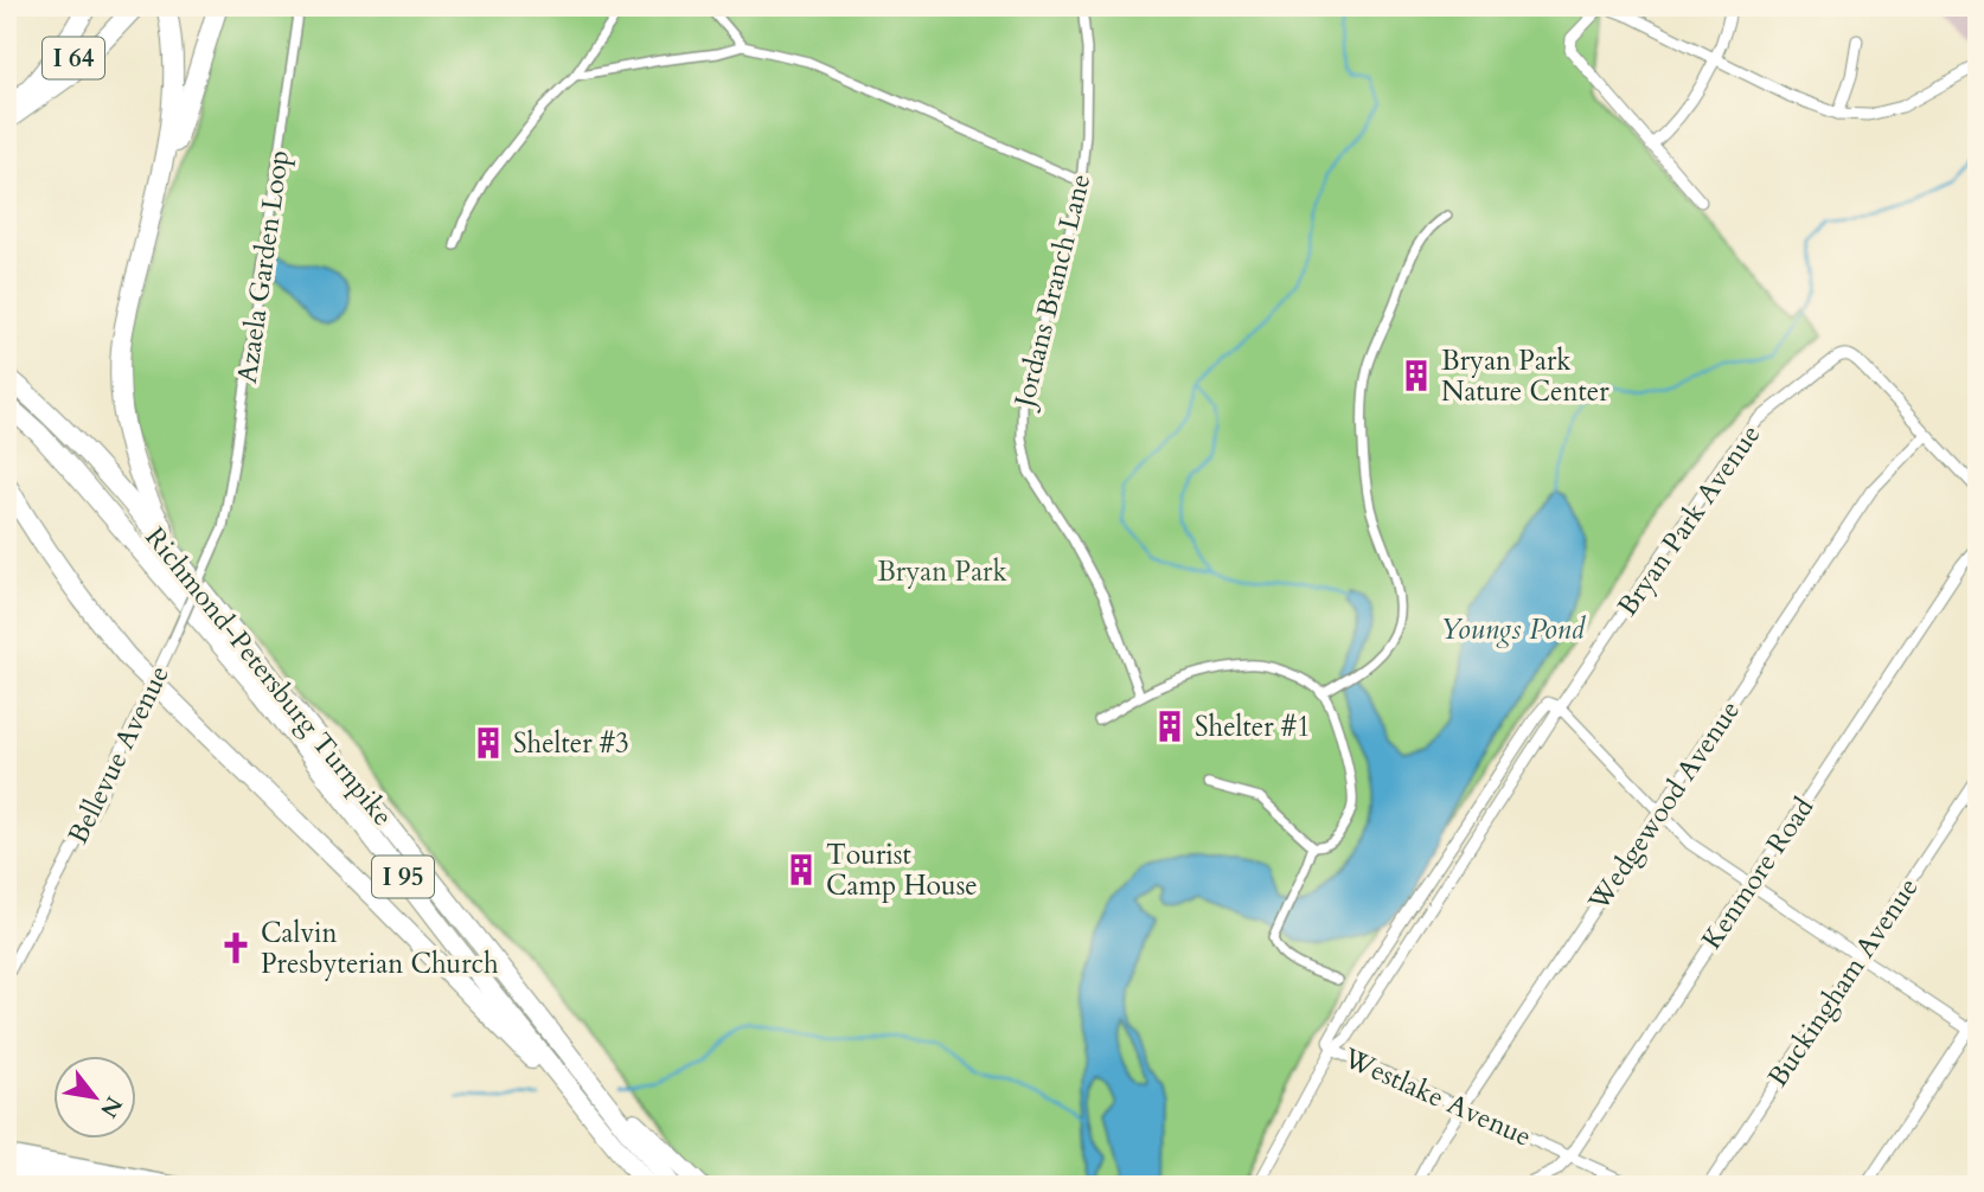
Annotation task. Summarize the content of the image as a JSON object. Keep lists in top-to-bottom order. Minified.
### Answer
{"streets":{"highway":["I 64","Richmond-Petersburg Turnpike","I 95"],"street":["Azaela Garden Loop","Jordans Branch Lane","Bryan Park Avenue","Bellevue Avenue","Wedgewood Avenue","Kenmore Road","Buckingham Avenue","Westlake Avenue"]},"crossings":[["Azaela Garden Loop","Bellevue Avenue"],["Bryan Park Avenue","Wedgewood Avenue"],["Bryan Park Avenue","Westlake Avenue"],["Wedgewood Avenue","Westlake Avenue"],["Kenmore Road","Westlake Avenue"]],"water":["Youngs Pond"],"parks":["Bryan Park"],"places":{"building":["Bryan Park Nature Center","Shelter #1","Shelter #3","Tourist Camp House"],"church":["Calvin Presbyterian Church"]},"north":"bottom right"}
